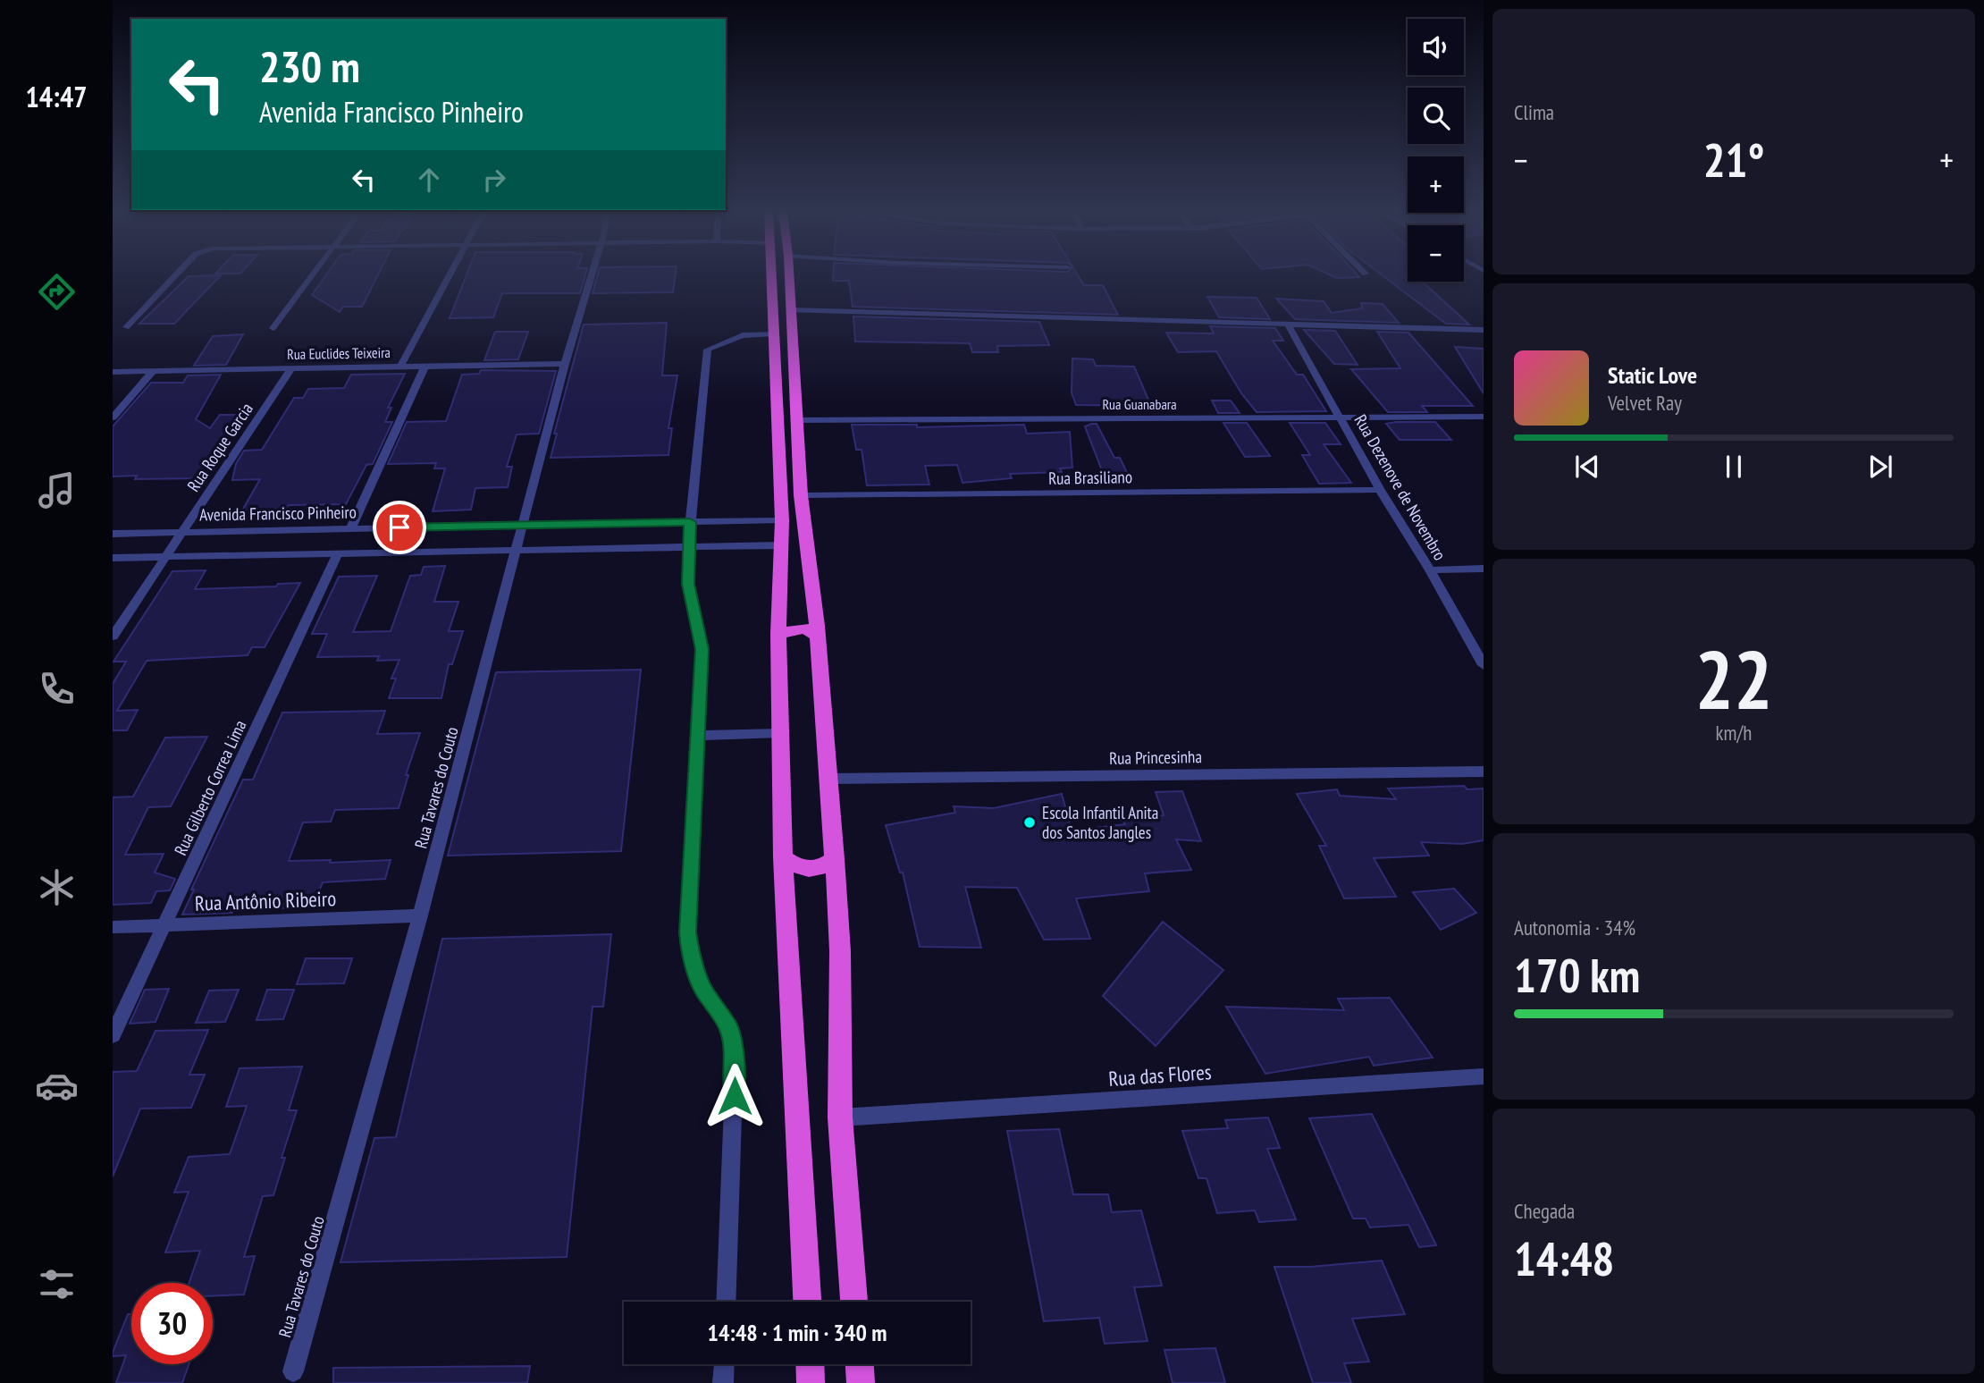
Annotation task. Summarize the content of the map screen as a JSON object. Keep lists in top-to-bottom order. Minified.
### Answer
{"streets":{"street":["Rua Euclides Teixeira","Rua Guanabara","Rua Roque Garcia","Rua Brasiliano","Rua Dezenove de Novembro","Avenida Francisco Pinheiro","Rua Princesinha","Rua Gilberto Correa Lima","Rua Tavares do Couto","Rua Antônio Ribeiro","Rua das Flores"]},"crossings":[["Rua Euclides Teixeira","Rua Roque Garcia"],["Rua Euclides Teixeira","Rua Tavares do Couto"],["Rua Guanabara","Rua Dezenove de Novembro"],["Rua Roque Garcia","Avenida Francisco Pinheiro"],["Rua Brasiliano","Rua Dezenove de Novembro"],["Avenida Francisco Pinheiro","Rua Tavares do Couto"],["Rua Gilberto Correa Lima","Rua Antônio Ribeiro"],["Rua Tavares do Couto","Rua Antônio Ribeiro"]],"places":["Escola Infantil Anita dos Santos Jangles"],"page":{"tabs":"14:47","tile":["Clima",["22","km/h"],["Autonomia · 34%","170 km"],["Chegada","14:48"]],"map_buttons":["+","−"],"turn":["230 m","Avenida Francisco Pinheiro"],"heat":["−","21°","+"],"song":["Static Love","Velvet Ray"],"limit":"30","trip":"14:48 · 1 min · 340 m"}}
